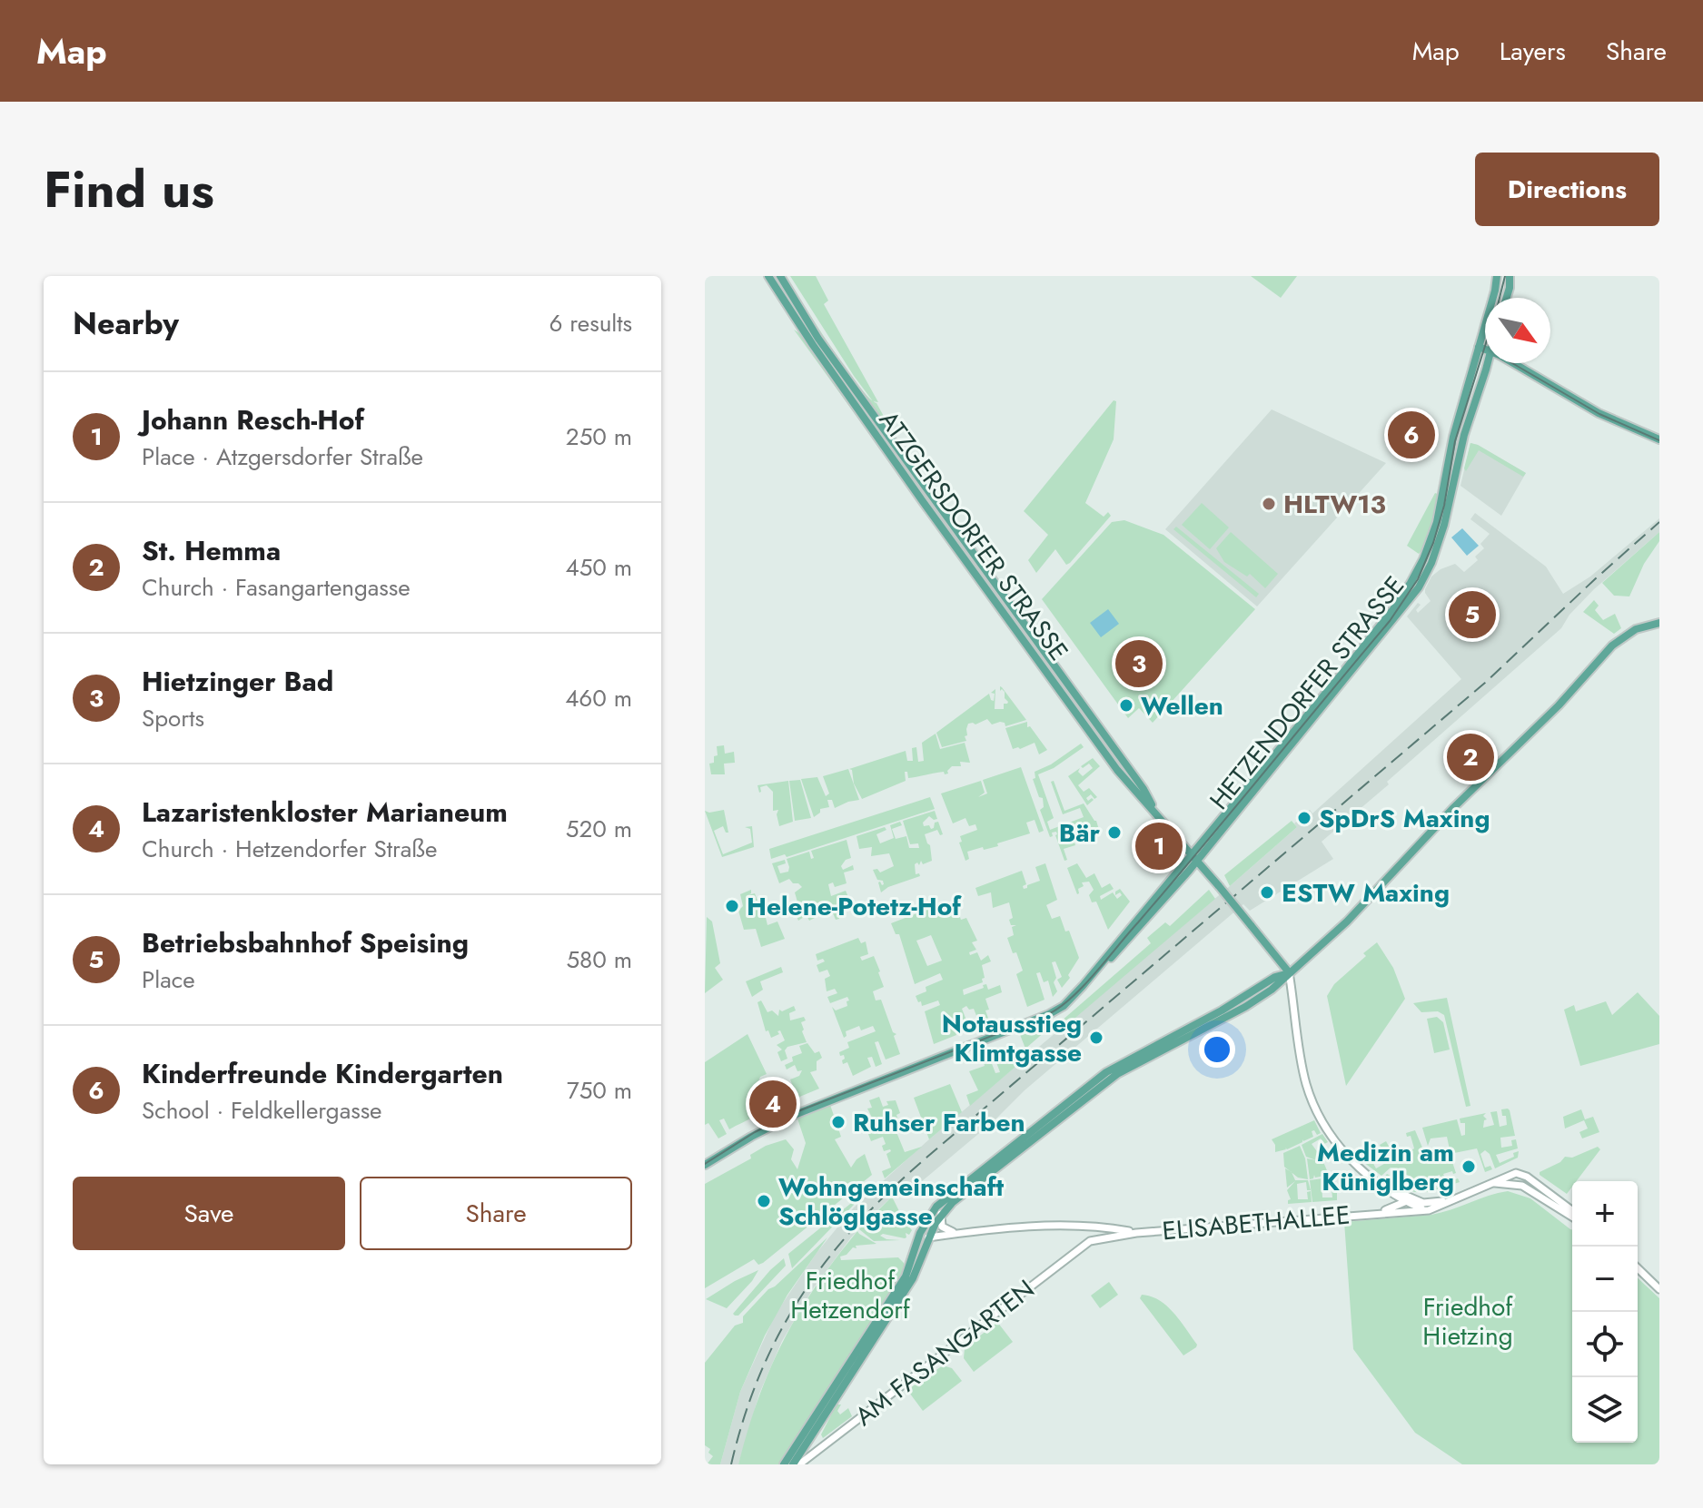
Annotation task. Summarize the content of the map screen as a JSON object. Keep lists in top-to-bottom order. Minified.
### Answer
{"streets":{"main road":["ATZGERSDORFER STRASSE","HETZENDORFER STRASSE"],"street":["ELISABETHALLEE","AM FASANGARTEN"]},"crossings":[["ATZGERSDORFER STRASSE","HETZENDORFER STRASSE"],["ELISABETHALLEE","AM FASANGARTEN"]],"parks":["Friedhof Hetzendorf","Friedhof Hietzing"],"places":["HLTW13","Wellen","SpDrS Maxing","Bär","ESTW Maxing","Helene-Potetz-Hof","Notausstieg Klimtgasse","Ruhser Farben","Medizin am Küniglberg","Wohngemeinschaft Schlöglgasse"],"north":"bottom right","page":{"header":"Map","nav":["Map","Layers","Share"],"title":"Find us","buttons":["Directions",["Save","Share"]],"heading":["Nearby","6 results"],"list":[{"mark":"1","name":"Johann Resch-Hof","note":"Place · Atzgersdorfer Straße","value":"250 m"},{"mark":"2","name":"St. Hemma","note":"Church · Fasangartengasse","value":"450 m"},{"mark":"3","name":"Hietzinger Bad","note":"Sports","value":"460 m"},{"mark":"4","name":"Lazaristenkloster Marianeum","note":"Church · Hetzendorfer Straße","value":"520 m"},{"mark":"5","name":"Betriebsbahnhof Speising","note":"Place","value":"580 m"},{"mark":"6","name":"Kinderfreunde Kindergarten","note":"School · Feldkellergasse","value":"750 m"}],"pins":["6","5","3","2","1","4"],"map_buttons":["+","−"]}}
